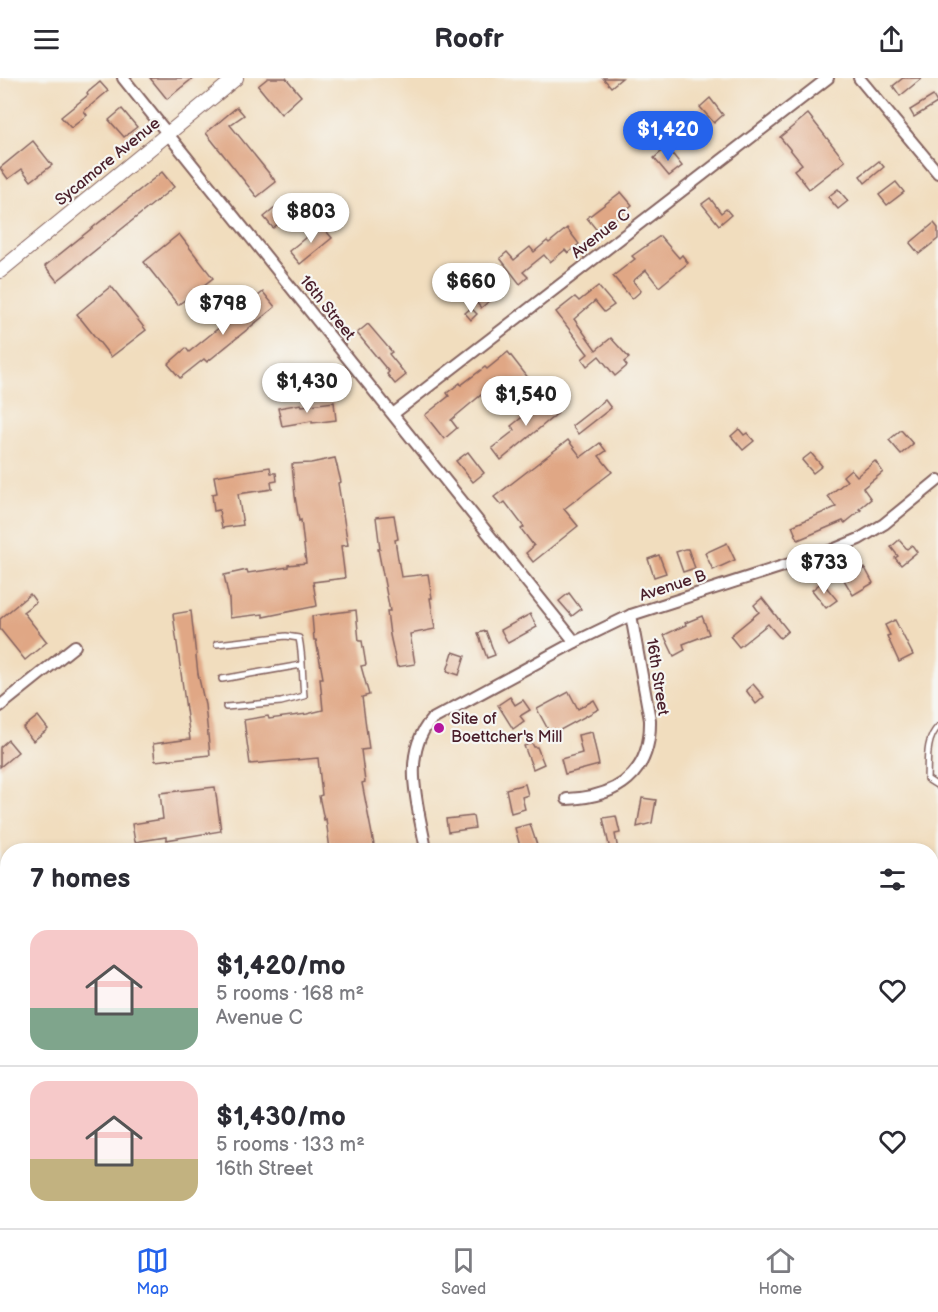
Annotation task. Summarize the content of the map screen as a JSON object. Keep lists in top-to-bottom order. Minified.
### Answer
{"streets":{"street":["Sycamore Avenue","Avenue C","16th Street","Avenue B"]},"crossings":[["Sycamore Avenue","16th Street"],["Avenue C","16th Street"],["16th Street","Avenue B"]],"places":["Site of Boettcher's Mill"],"page":{"header":"Roofr","price":["$1,420","$803","$660","$798","$1,430","$1,540","$733"],"heading":"7 homes","list":[{"name":"$1,420/mo","note":"5 rooms · 168 m² · Avenue C"},{"name":"$1,430/mo","note":"5 rooms · 133 m² · 16th Street"}],"tabs":["Map","Saved","Home"]}}
